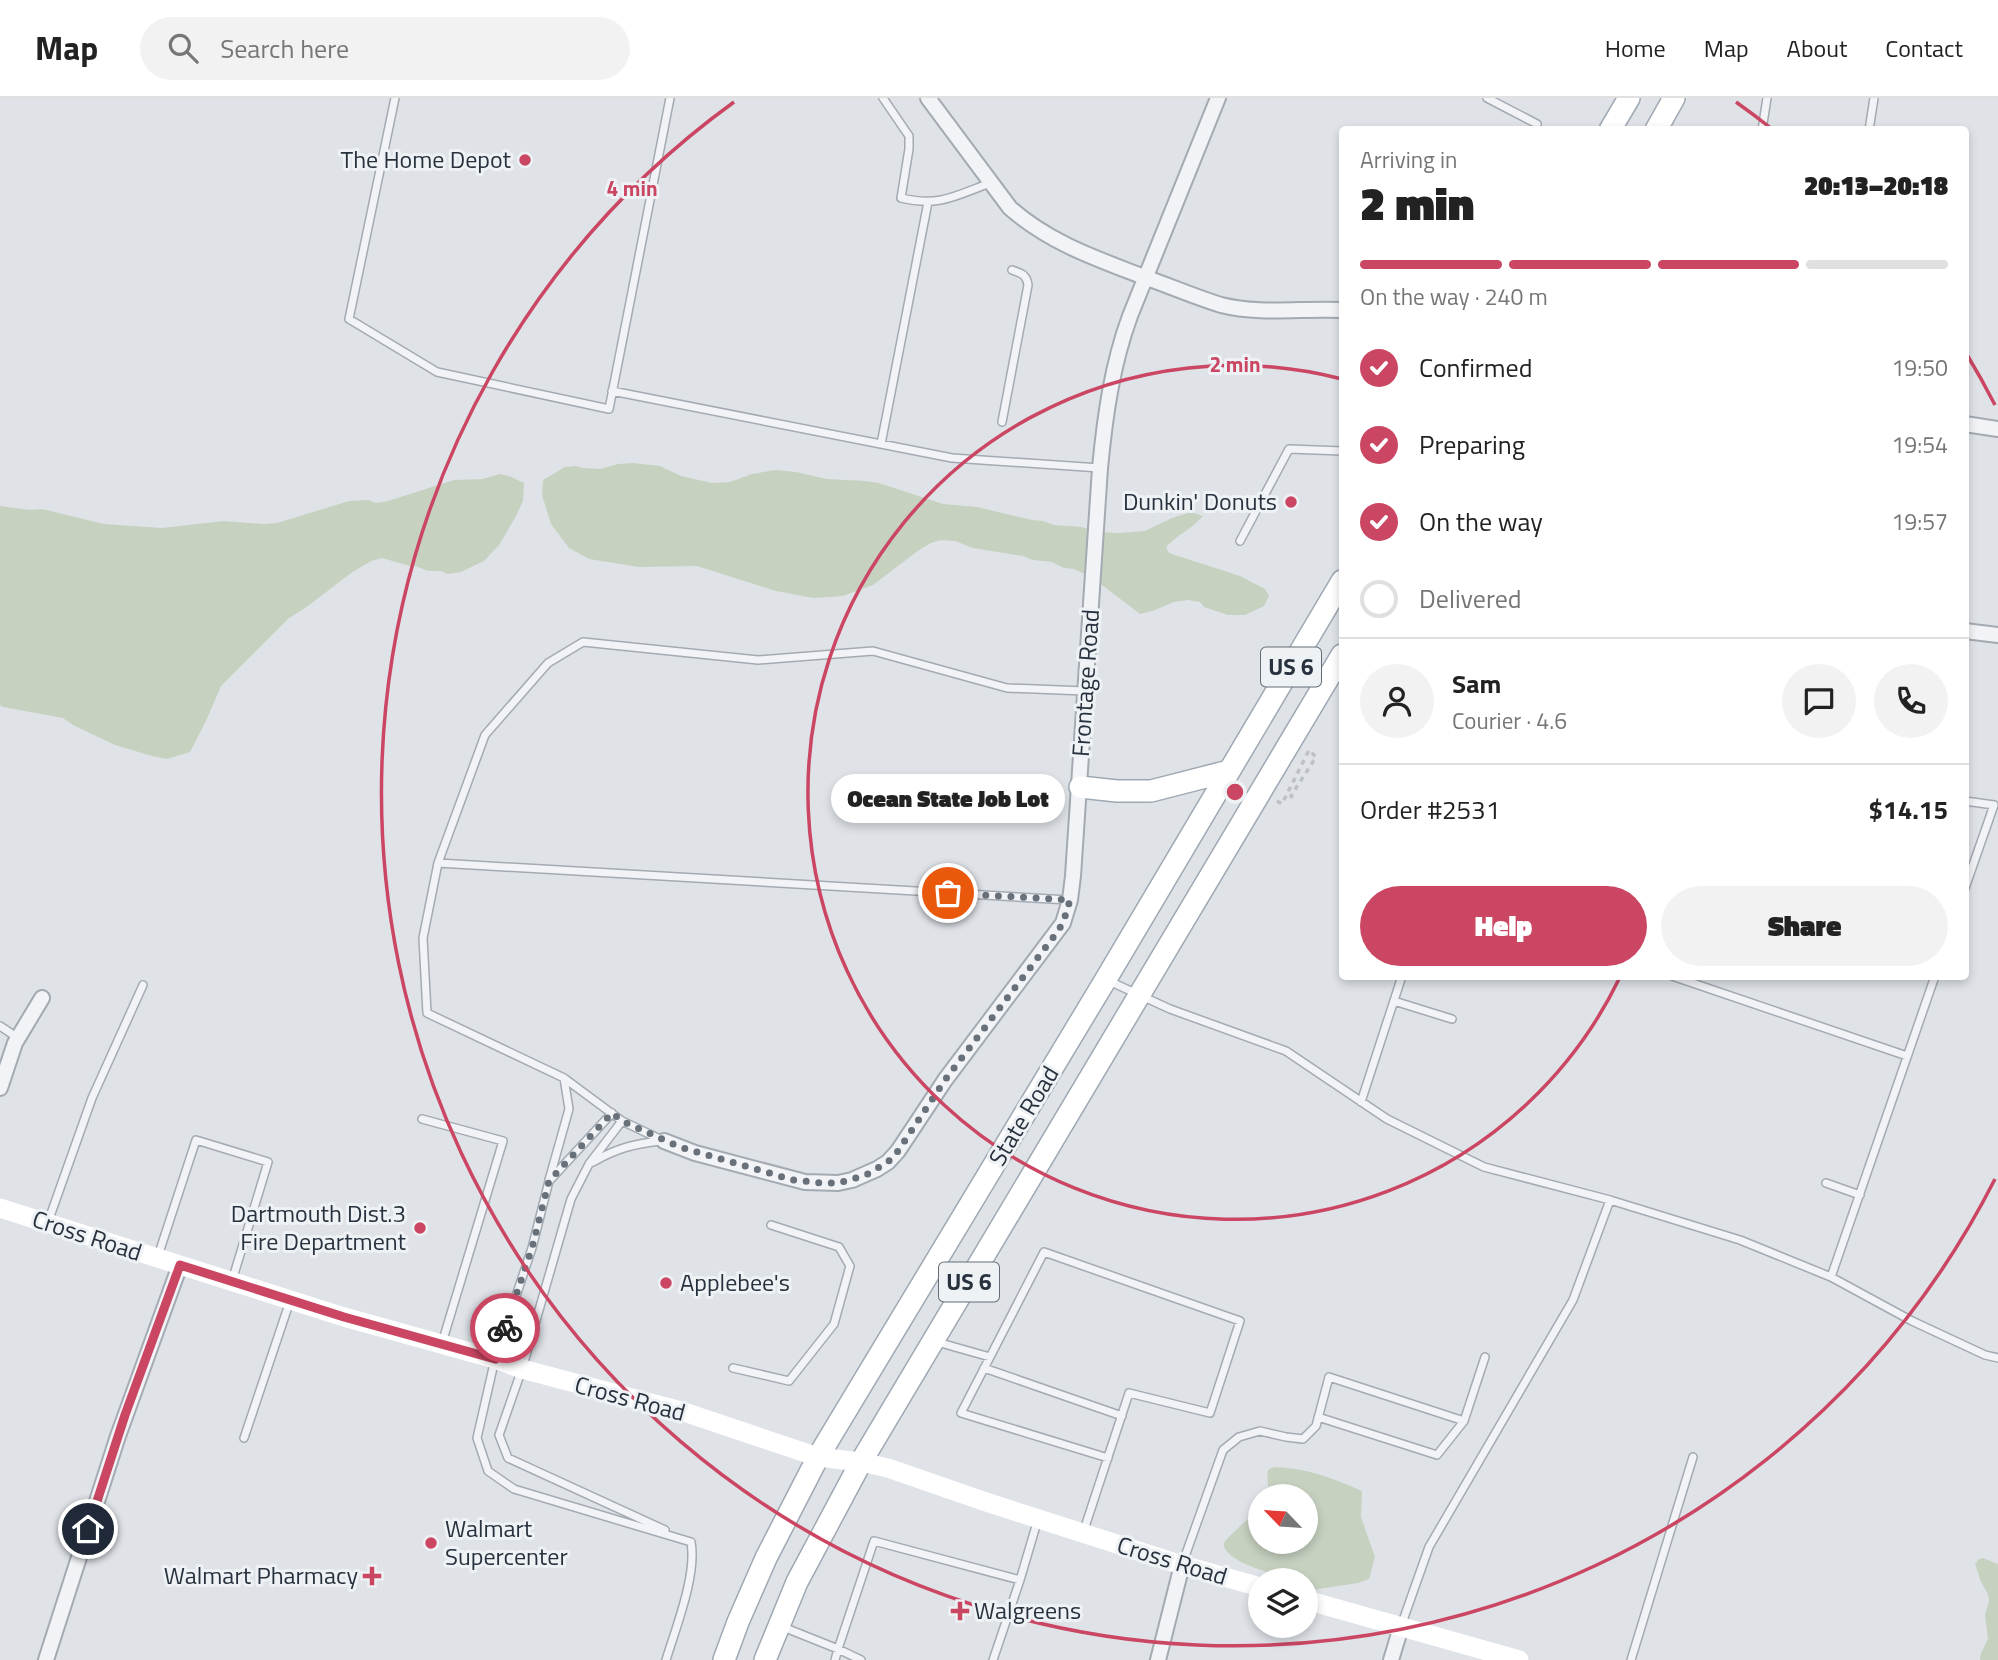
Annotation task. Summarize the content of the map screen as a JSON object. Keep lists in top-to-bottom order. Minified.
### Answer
{"streets":{"main road":["US 6","State Road"],"street":["Frontage Road","Cross Road"]},"crossings":[["State Road","Cross Road"]],"places":{"other":["The Home Depot","Dunkin' Donuts","Ocean State Job Lot","Dartmouth Dist.3 Fire Department","Applebee's","Walmart Supercenter"],"health":["Walmart Pharmacy","Walgreens"]},"north":"top left","page":{"header":"Map","search":"Search here","nav":["Home","Map","About","Contact"],"heading":["2 min","Arriving in","20:13–20:18"],"panel":["Sam","Courier · 4.6","Order #2531","$14.15"],"bar":"On the way · 240 m","list":[["Confirmed","19:50"],["Preparing","19:54"],["On the way","19:57"],"Delivered"],"bubble":"Ocean State Job Lot","buttons":["Help","Share"]},"rings":["4 min","2 min"]}
